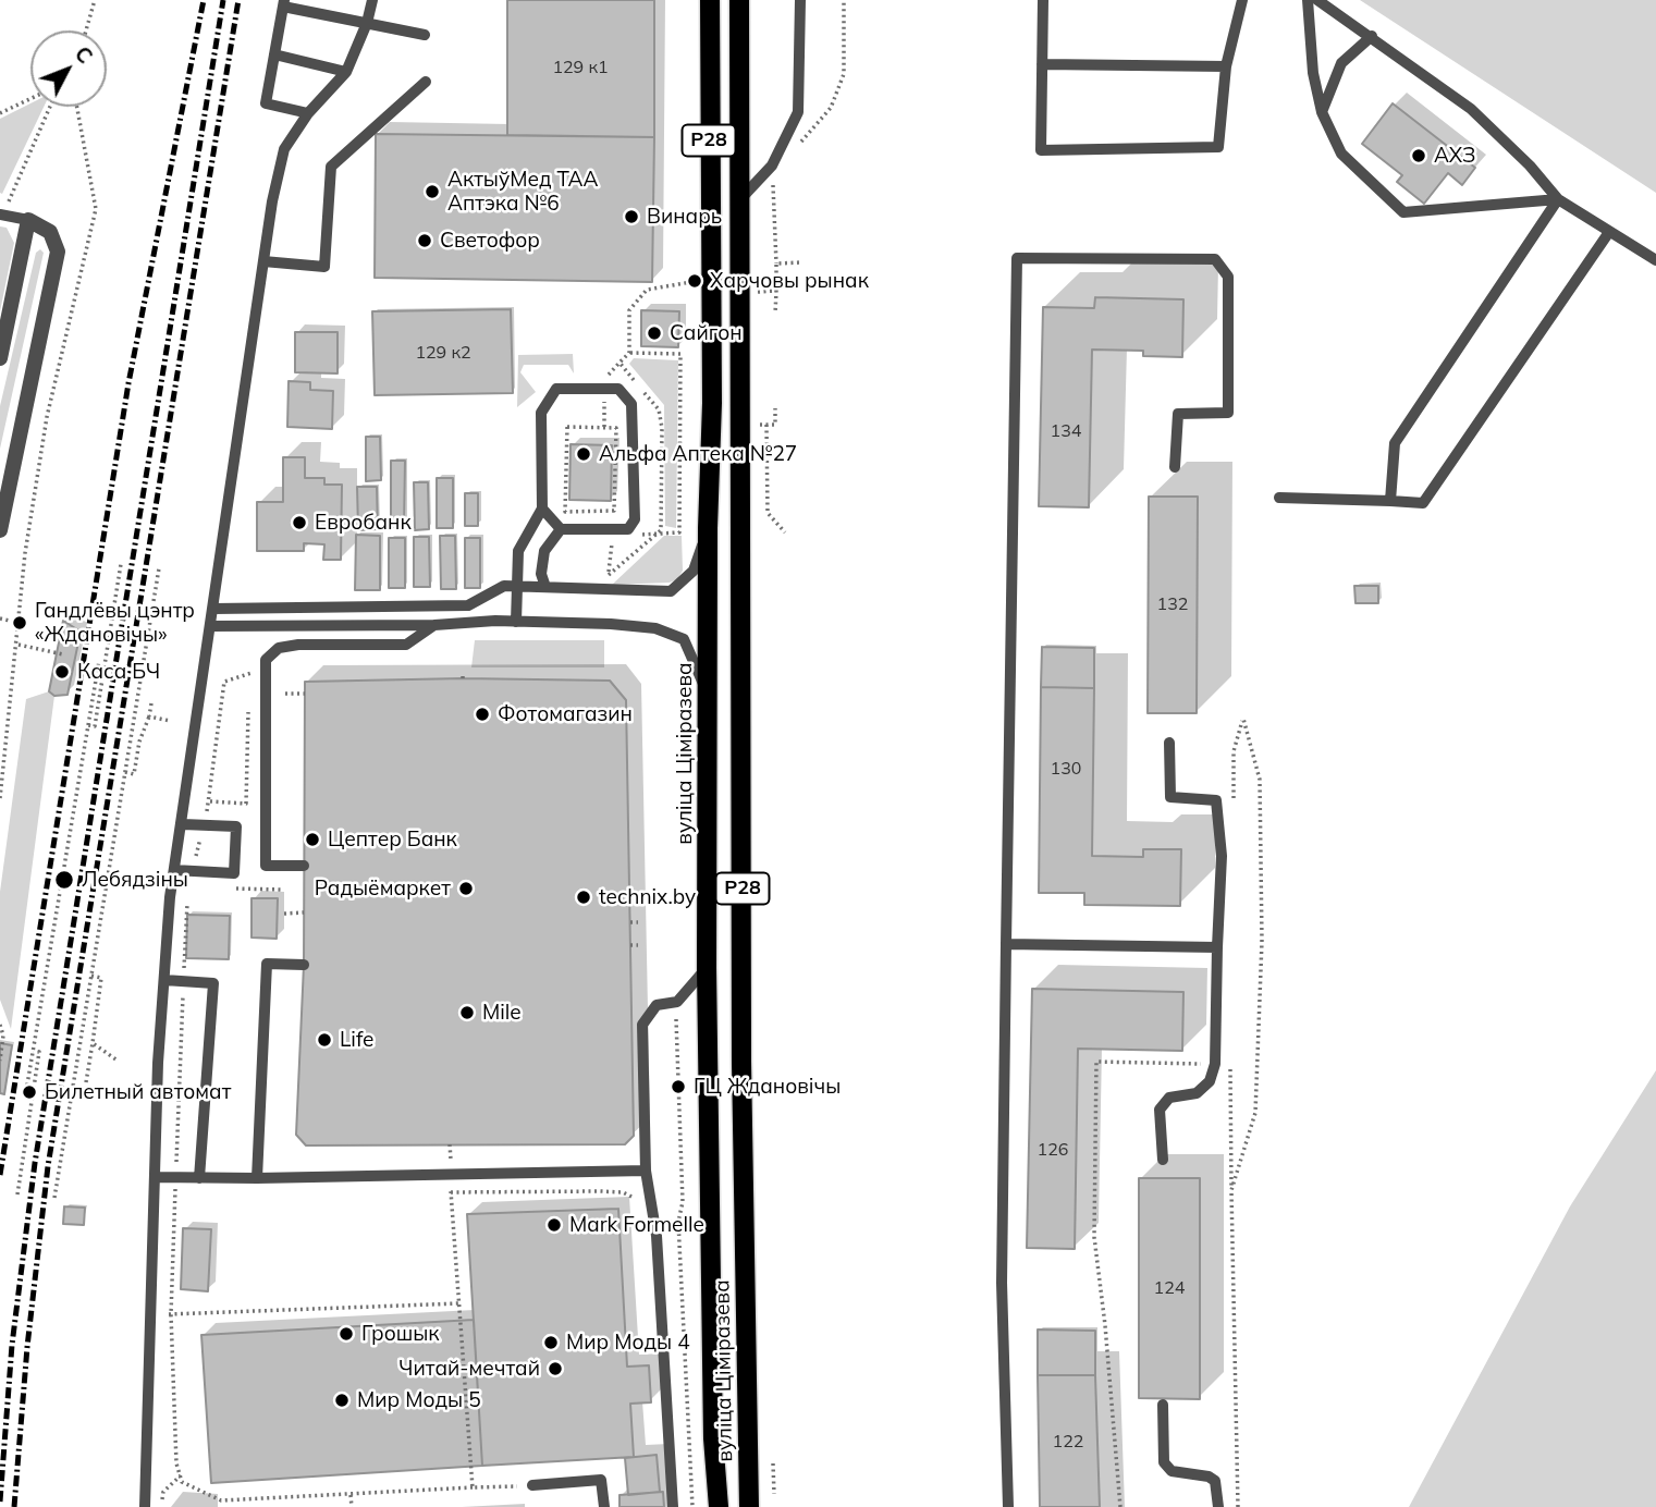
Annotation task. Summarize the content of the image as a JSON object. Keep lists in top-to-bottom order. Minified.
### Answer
{"streets":{"main road":["Р28","вуліца Ціміразева"]},"places":["АХЗ","АктыўМед ТАА Аптэка №6","Винарь","Светофор","Харчовы рынак","Сайгон","Альфа Аптека №27","Евробанк","Гандлёвы цэнтр «Ждановічы»","Каса БЧ","Фотомагазин","Цептер Банк","Лебядзіны","Радыёмаркет","technix.by","Mile","Life","ГЦ Ждановічы","Билетный автомат","Mark Formelle","Грошык","Мир Моды 4","Читай-мечтай","Мир Моды 5"],"house_numbers":["129 к1","129 к2","134","132","130","126","124","122"],"north":"top right"}
